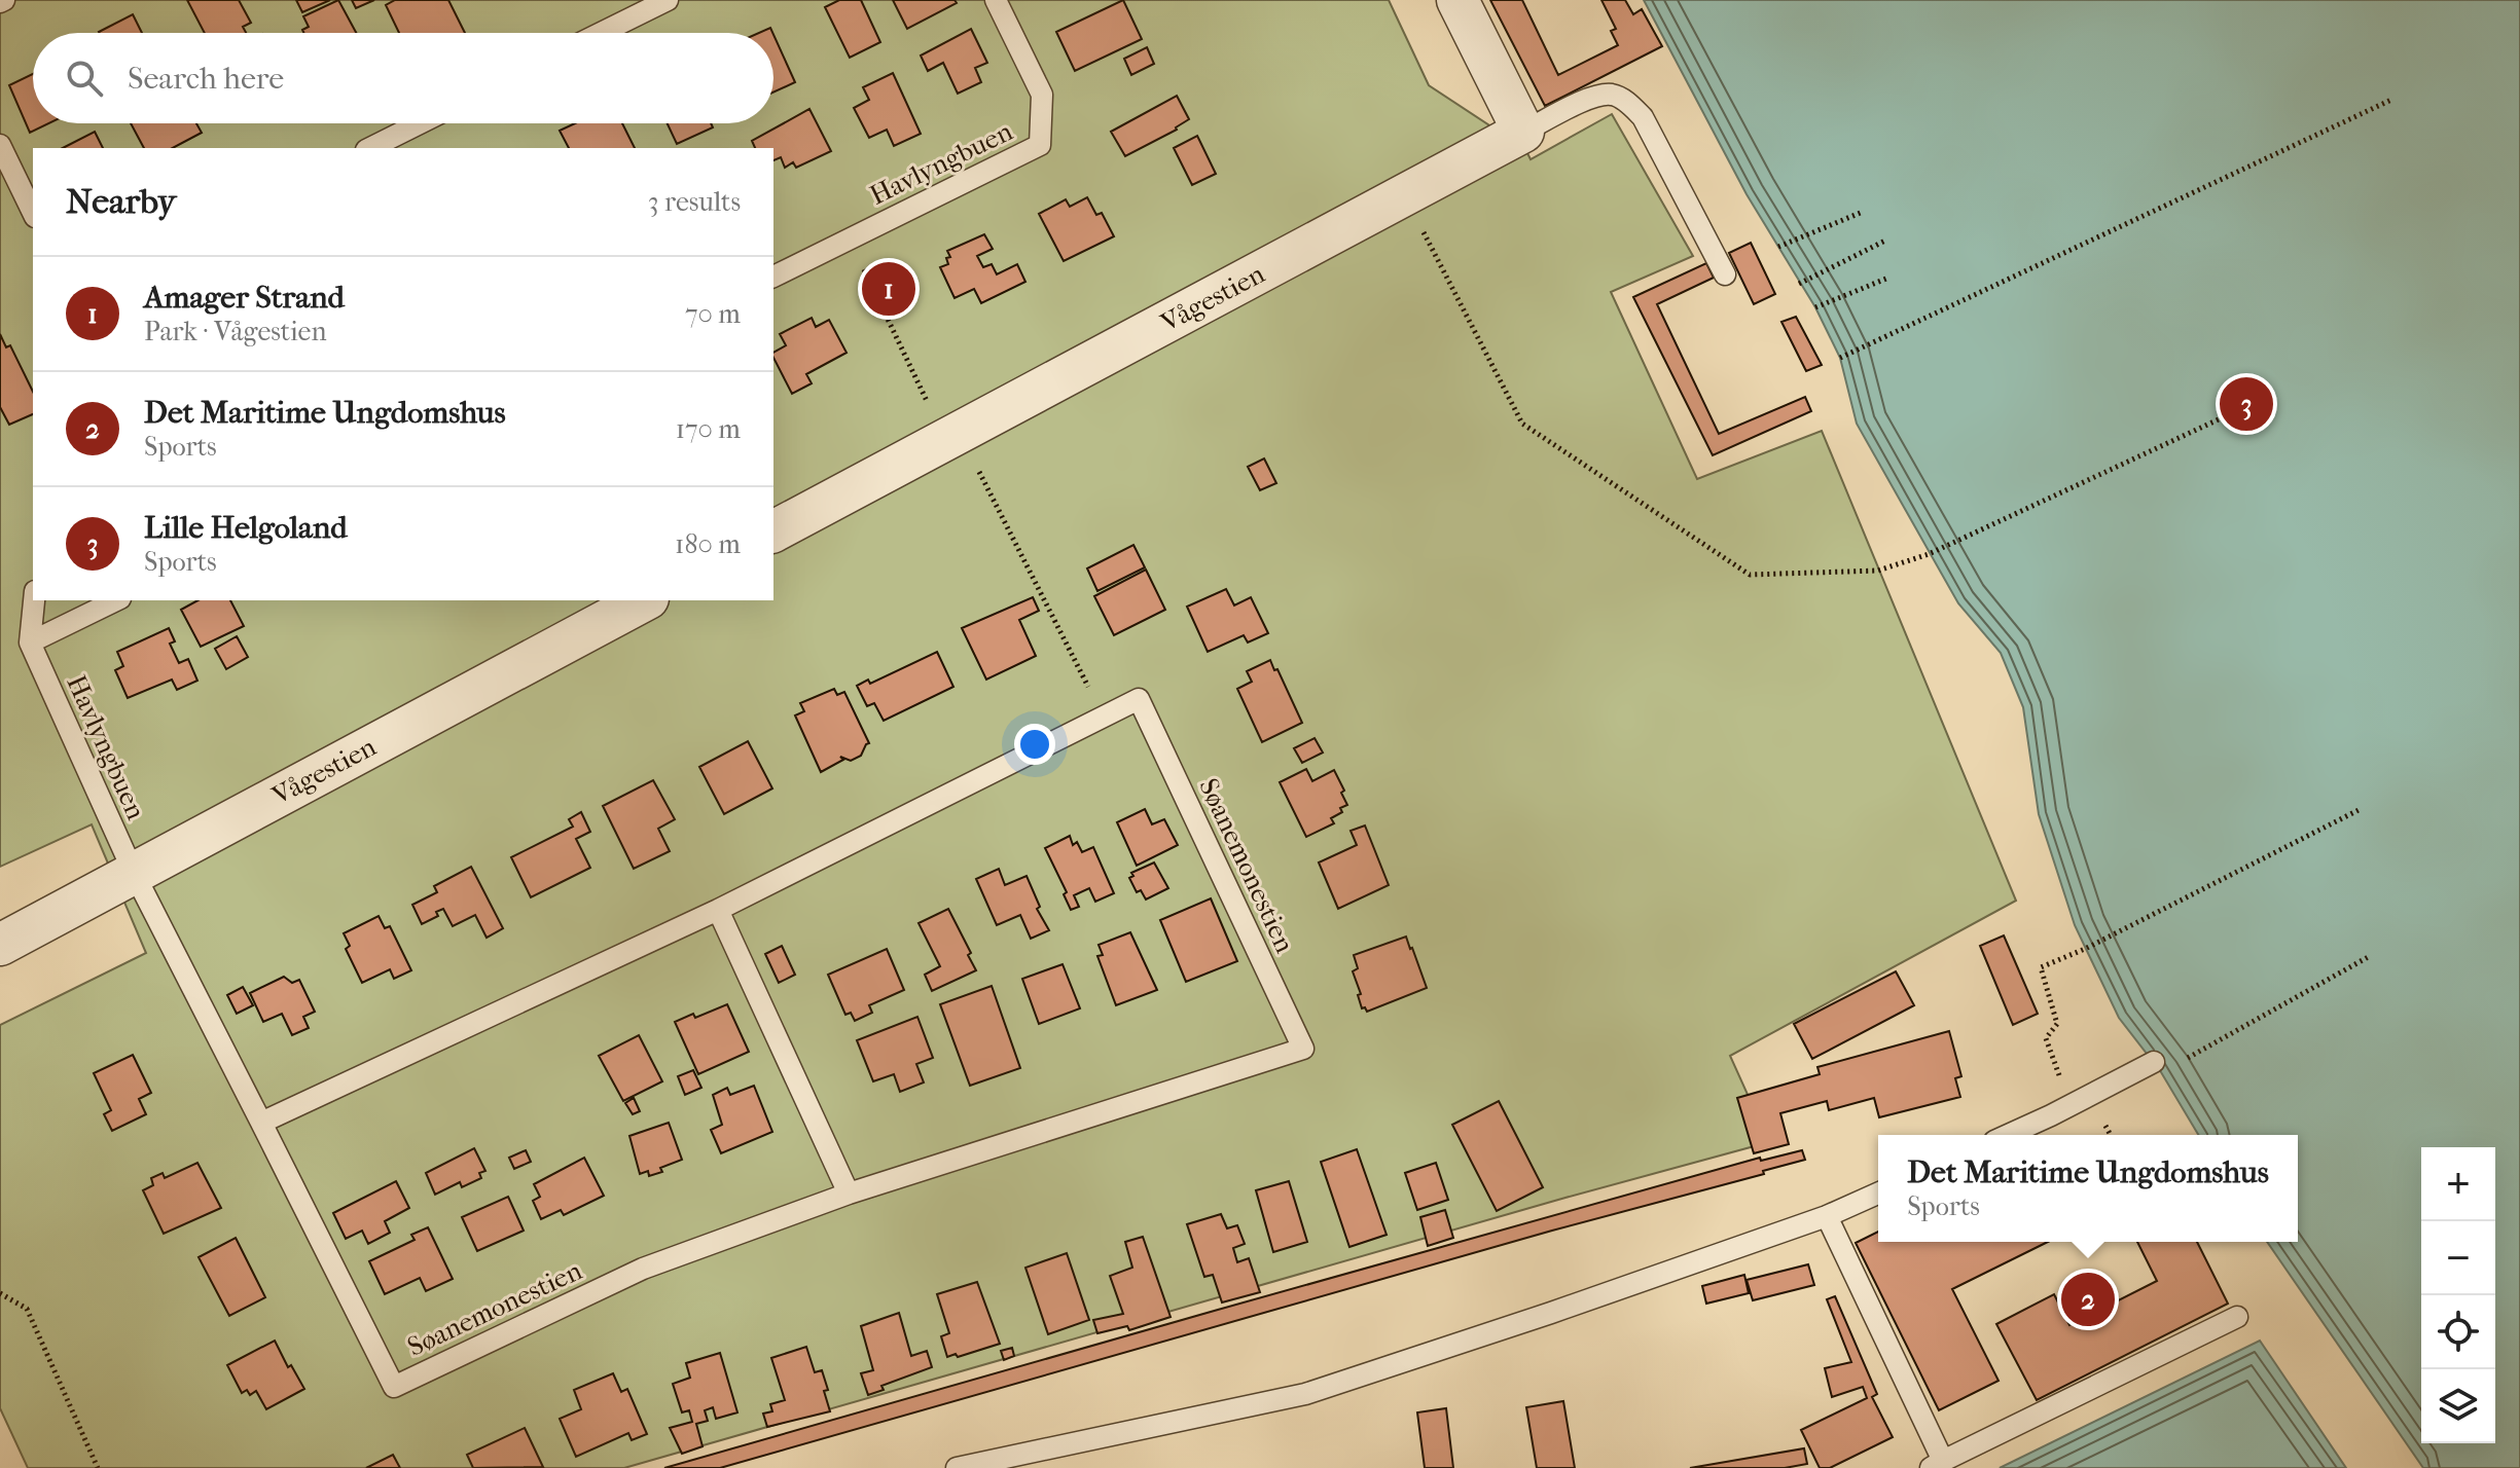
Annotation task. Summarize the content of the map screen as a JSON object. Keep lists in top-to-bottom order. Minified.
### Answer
{"streets":{"street":["Vågestien"],"lane":["Havlyngbuen","Søanemonestien"]},"crossings":[["Havlyngbuen","Vågestien"],["Havlyngbuen","Søanemonestien"],["Vågestien","Søanemonestien"]],"page":{"search":"Search here","heading":["Nearby","3 results"],"list":[{"mark":"1","name":"Amager Strand","note":"Park · Vågestien","value":"70 m"},{"mark":"2","name":"Det Maritime Ungdomshus","note":"Sports","value":"170 m"},{"mark":"3","name":"Lille Helgoland","note":"Sports","value":"180 m"}],"pins":["1","3","2"],"popup":["Det Maritime Ungdomshus","Sports"],"map_buttons":["+","−"]}}
